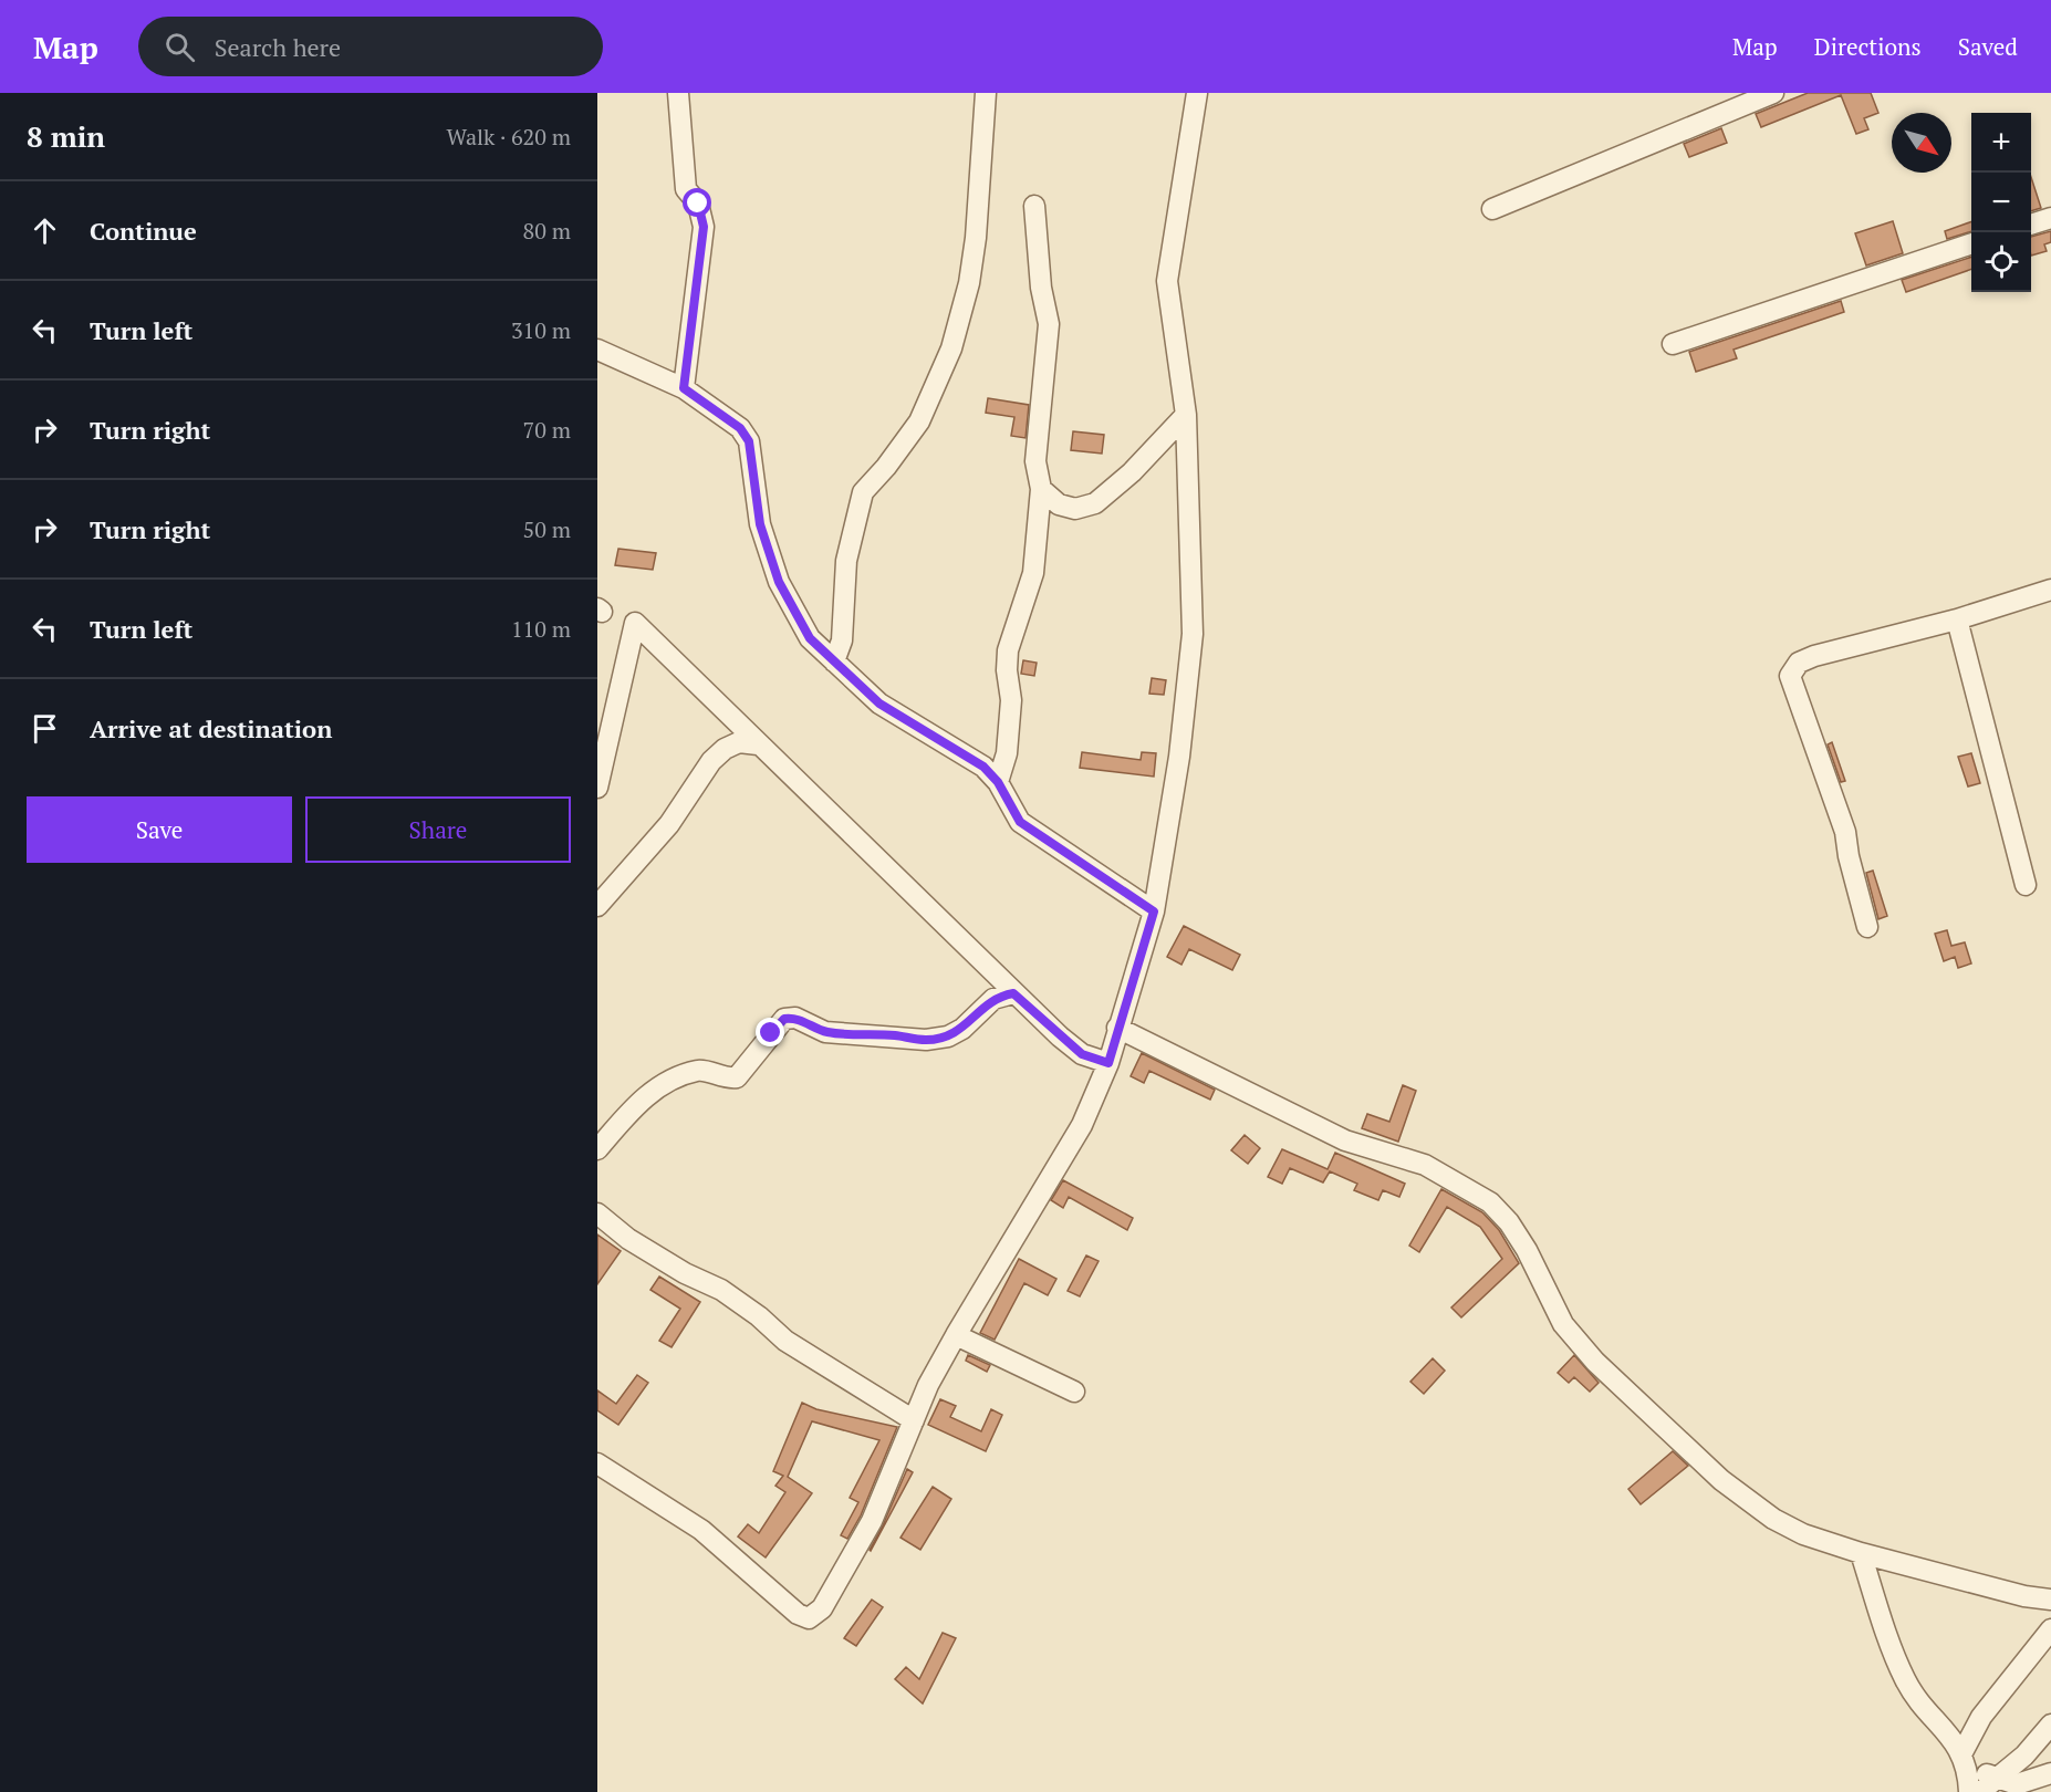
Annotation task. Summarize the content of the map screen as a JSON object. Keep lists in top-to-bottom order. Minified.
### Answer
{"north":"bottom right","page":{"header":"Map","search":"Search here","nav":["Map","Directions","Saved"],"heading":["8 min","Walk · 620 m"],"map_buttons":["+","−"],"list":[["Continue","80 m"],["Turn left","310 m"],["Turn right","70 m"],["Turn right","50 m"],["Turn left","110 m"],"Arrive at destination"],"buttons":["Save","Share"]}}
